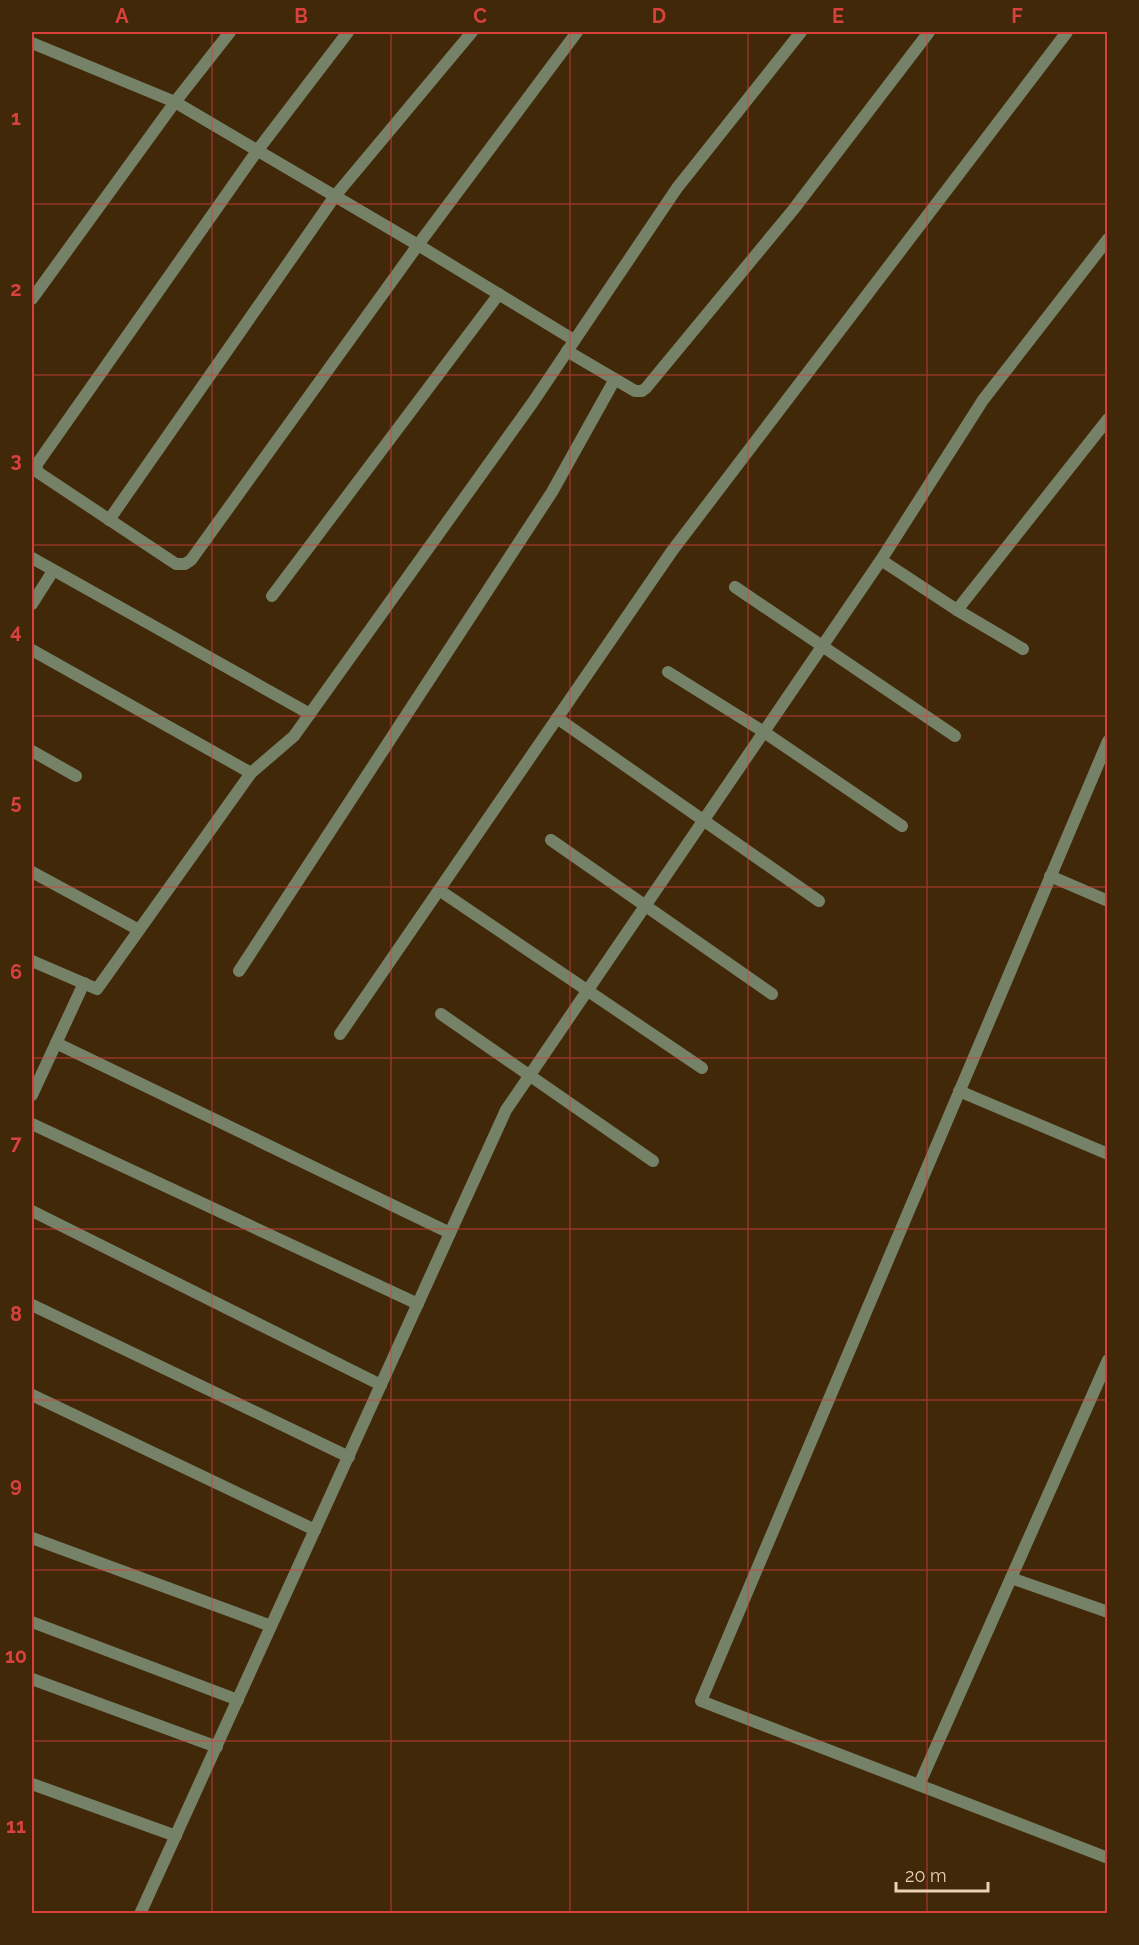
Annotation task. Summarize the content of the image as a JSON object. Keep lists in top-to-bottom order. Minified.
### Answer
{"scale_bar":"20 m","grid":{"columns":["A","B","C","D","E","F"],"rows":["1","2","3","4","5","6","7","8","9","10","11"]}}
